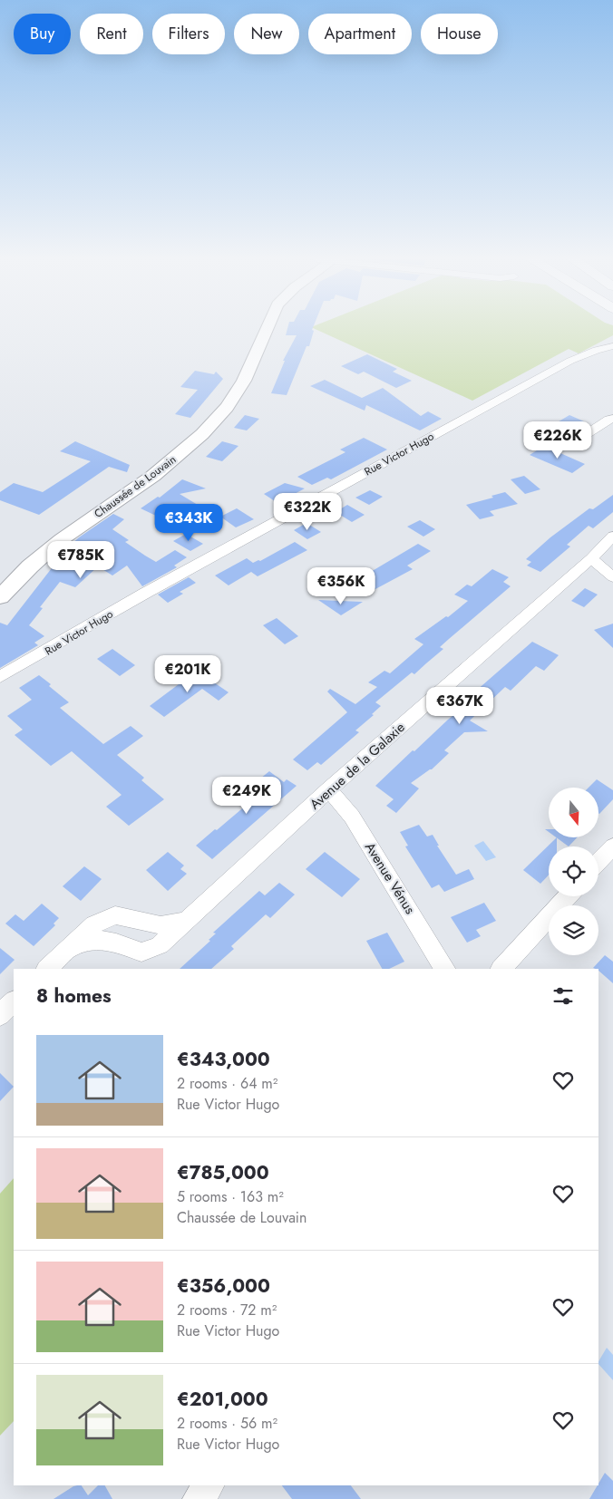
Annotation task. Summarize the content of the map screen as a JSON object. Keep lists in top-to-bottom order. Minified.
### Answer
{"streets":{"main road":["Chaussée de Louvain"],"street":["Rue Victor Hugo","Avenue de la Galaxie","Avenue Vénus"]},"crossings":[["Avenue de la Galaxie","Avenue Vénus"]],"north":"bottom","page":{"chip":["Buy","Rent","Filters","New","Apartment","House"],"price":["€226K","€322K","€343K","€785K","€356K","€201K","€367K","€249K"],"heading":"8 homes","list":[{"name":"€343,000","note":"2 rooms · 64 m² · Rue Victor Hugo"},{"name":"€785,000","note":"5 rooms · 163 m² · Chaussée de Louvain"},{"name":"€356,000","note":"2 rooms · 72 m² · Rue Victor Hugo"},{"name":"€201,000","note":"2 rooms · 56 m² · Rue Victor Hugo"}]}}
